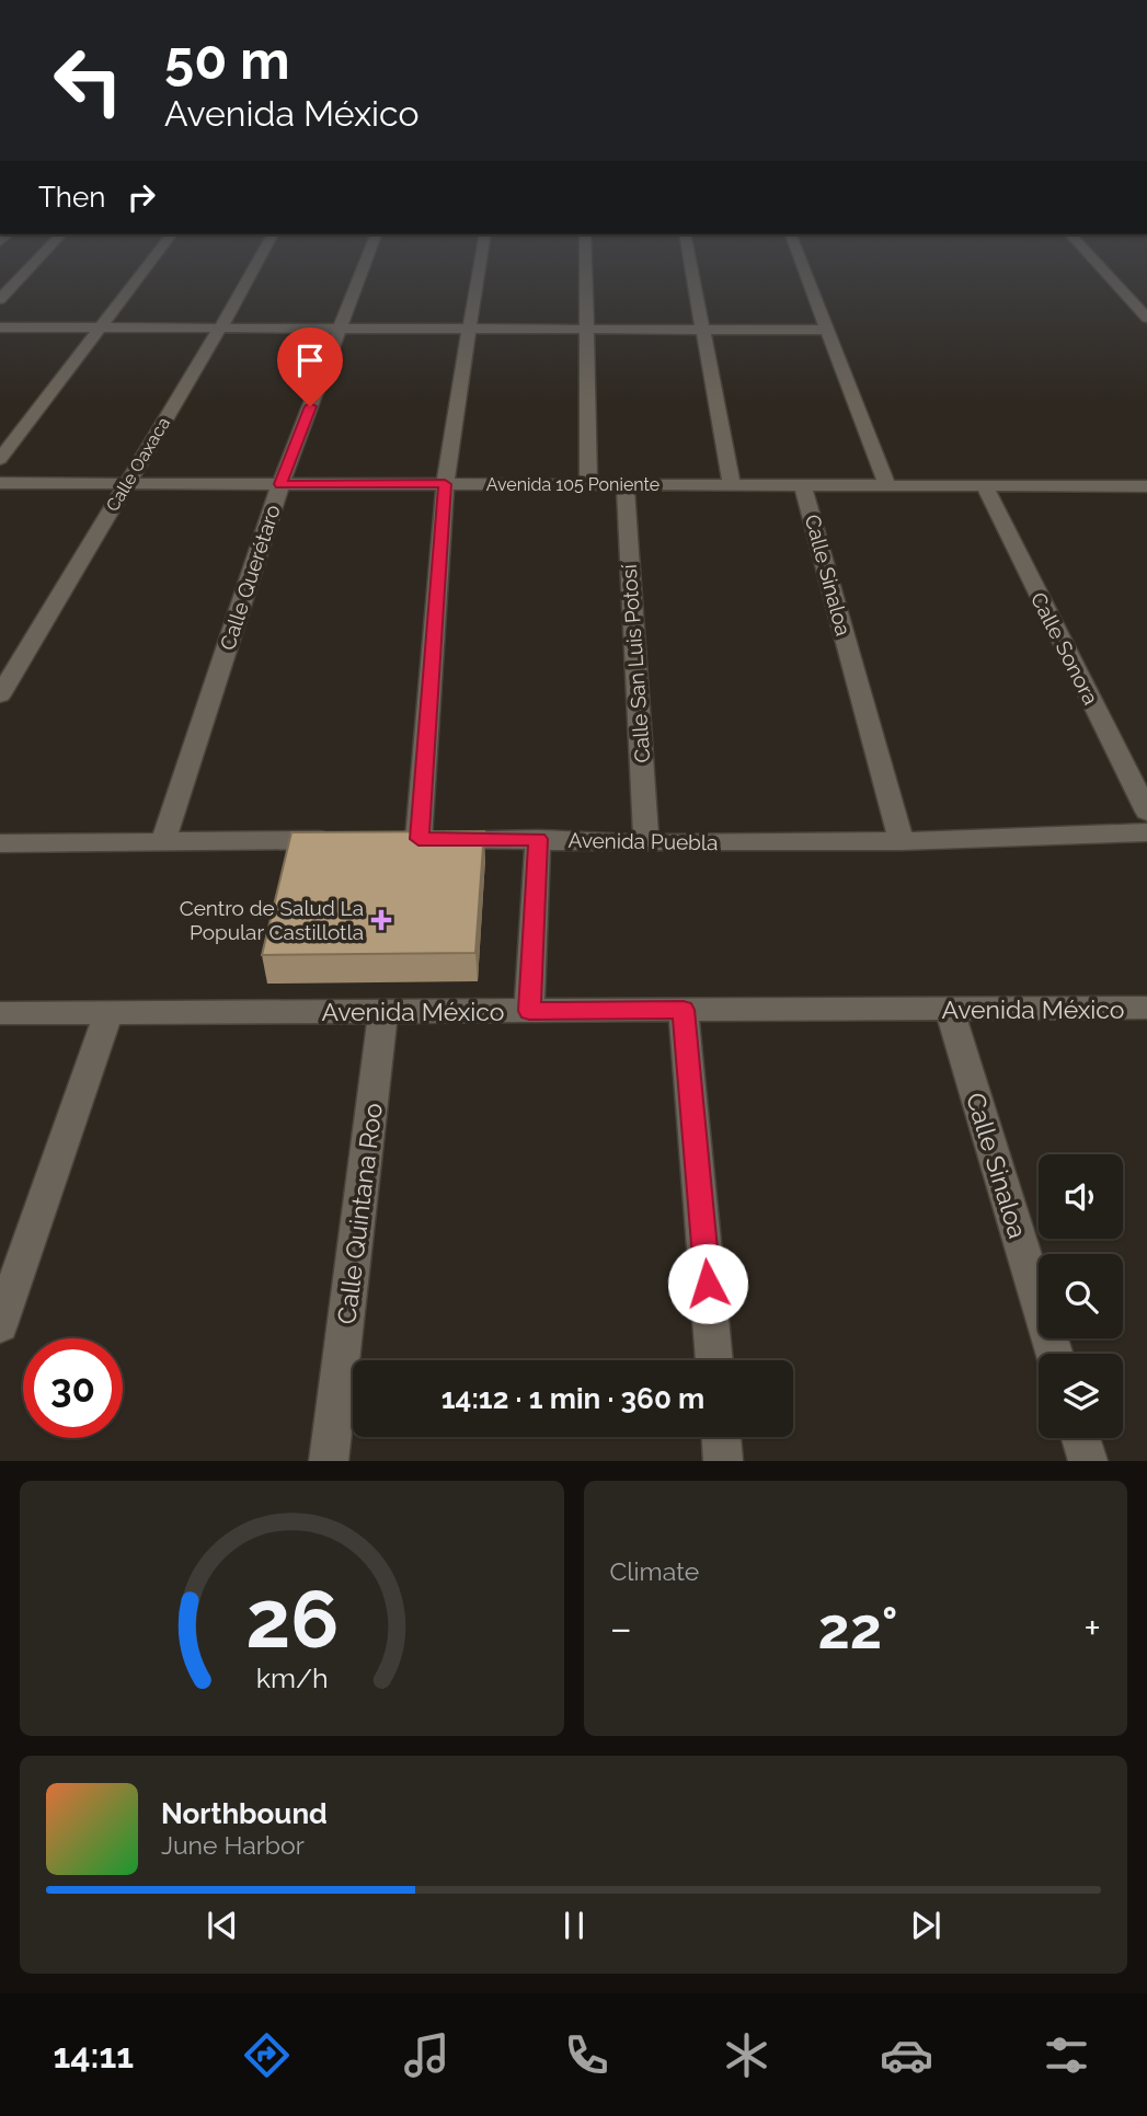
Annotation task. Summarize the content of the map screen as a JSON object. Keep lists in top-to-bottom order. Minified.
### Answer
{"streets":{"street":["Calle Oaxaca","Avenida 105 Poniente","Calle Sinaloa","Calle Querétaro","Calle Sonora","Calle San Luis Potosí","Avenida Puebla","Avenida México","Calle Quintana Roo"]},"crossings":[["Calle Oaxaca","Avenida 105 Poniente"],["Avenida 105 Poniente","Calle Sinaloa"],["Avenida 105 Poniente","Calle Querétaro"],["Avenida 105 Poniente","Calle Sonora"],["Avenida 105 Poniente","Calle San Luis Potosí"],["Calle Sinaloa","Avenida Puebla"],["Calle Sinaloa","Avenida México"],["Calle San Luis Potosí","Avenida Puebla"],["Avenida México","Calle Quintana Roo"]],"places":{"health":["Centro de Salud La Popular Castillotla"]},"page":{"turn":["50 m","Avenida México"],"then":"Then","limit":"30","trip":"14:12 · 1 min · 360 m","tile":"Climate","heat":["−","22°","+"],"song":["Northbound","June Harbor"],"tabs":"14:11","gauge":["26","km/h"]}}
